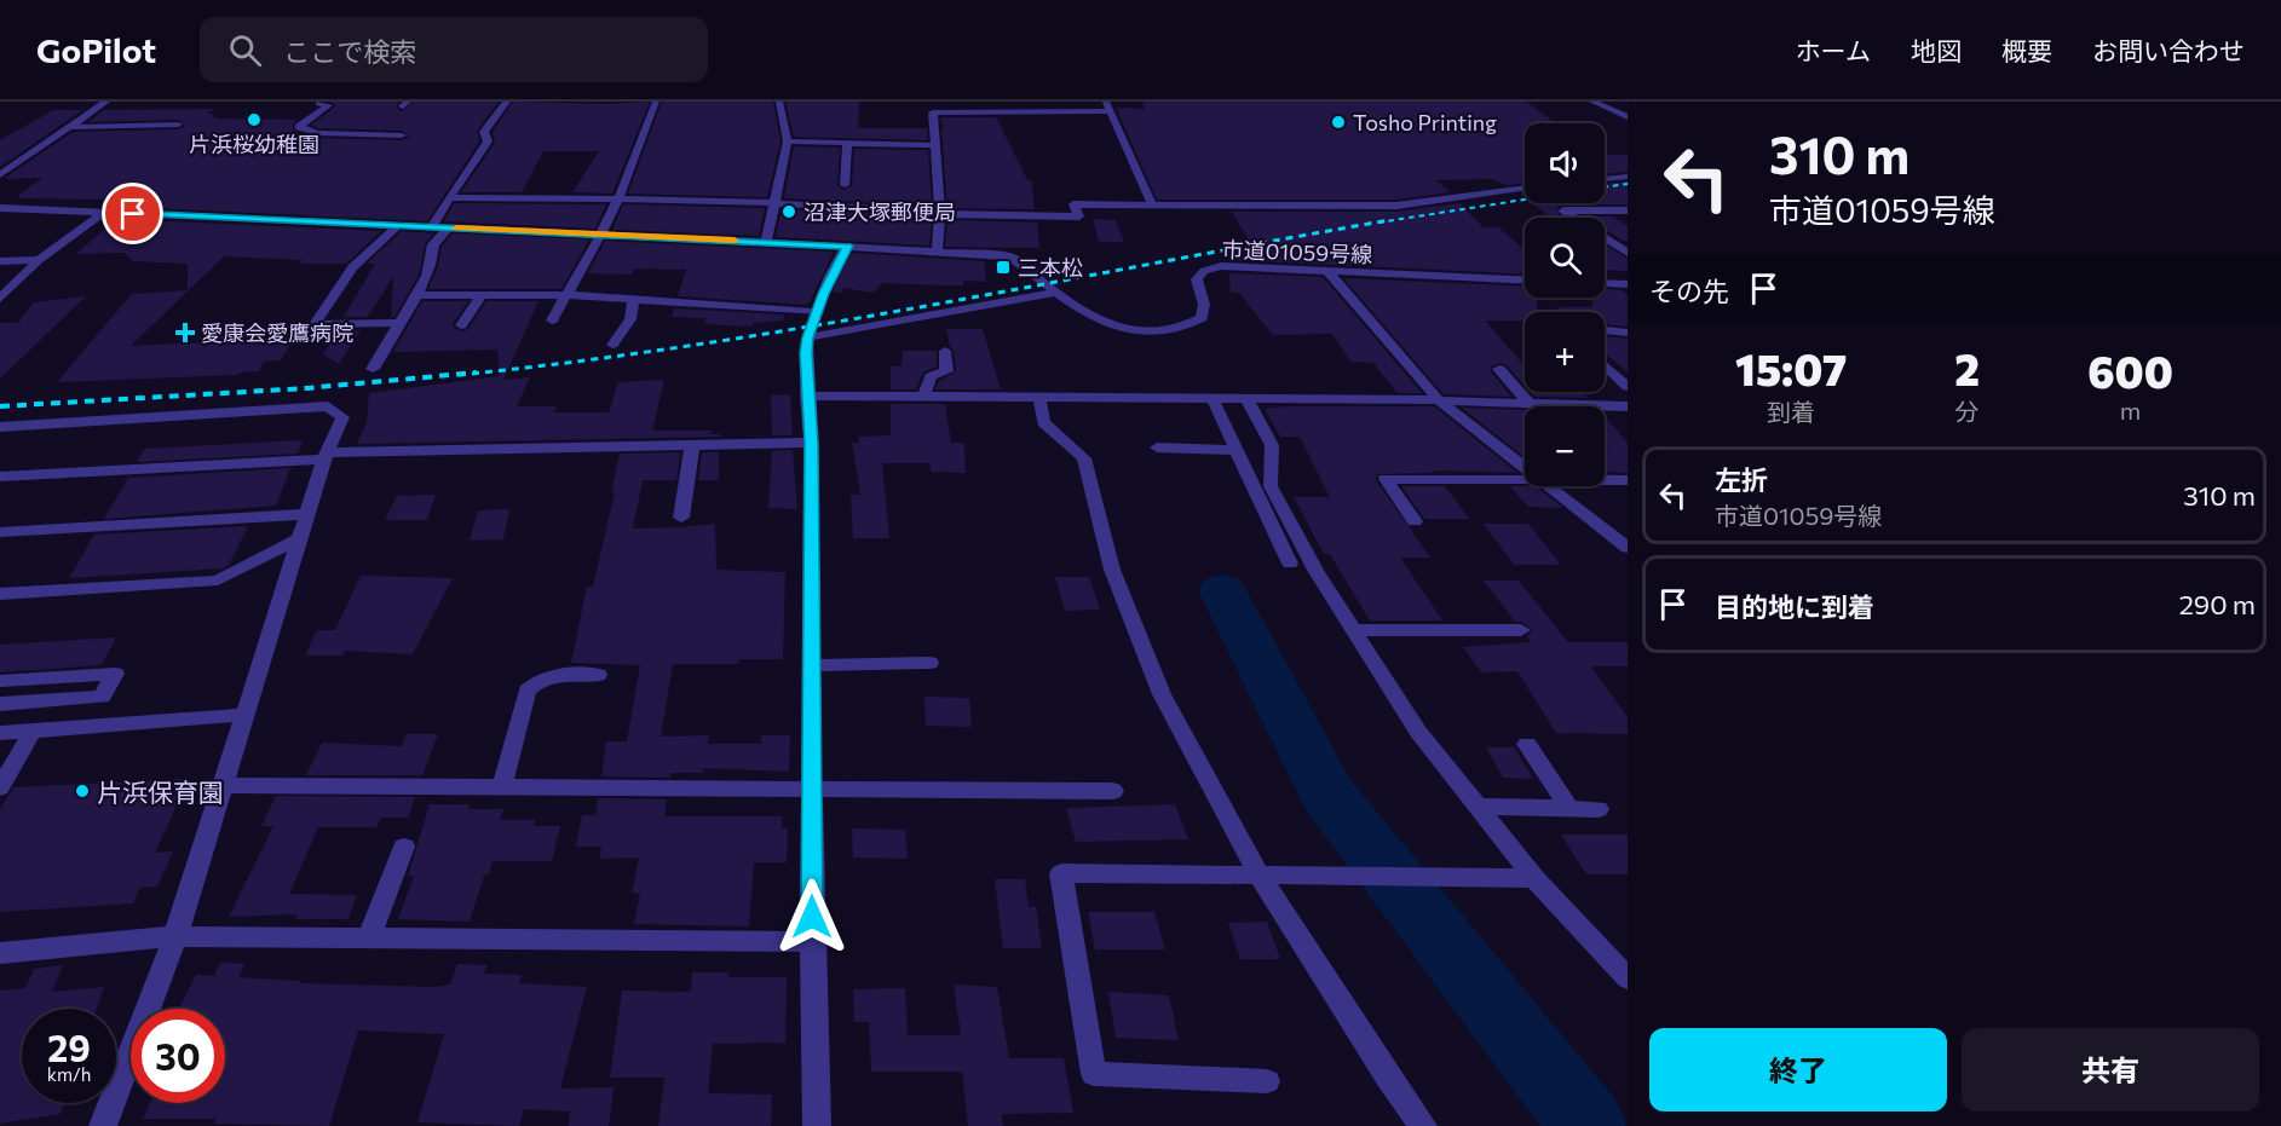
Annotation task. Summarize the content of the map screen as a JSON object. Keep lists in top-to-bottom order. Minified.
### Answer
{"streets":{"street":["市道01059号線"]},"places":{"other":["片浜桜幼稚園","Tosho Printing","沼津大塚郵便局","片浜保育園"],"transit":["三本松"],"health":["愛康会愛鷹病院"]},"page":{"header":"GoPilot","search":"ここで検索","nav":["ホーム","地図","概要","お問い合わせ"],"turn":["310 m","市道01059号線"],"map_buttons":["+","−"],"then":"その先","eta":["15:07","到着","2","分","600","m"],"list":[{"name":"左折","note":"市道01059号線","value":"310 m"},{"name":"目的地に到着","value":"290 m"}],"speed":"29 km/h","limit":"30","buttons":["終了","共有"]}}
